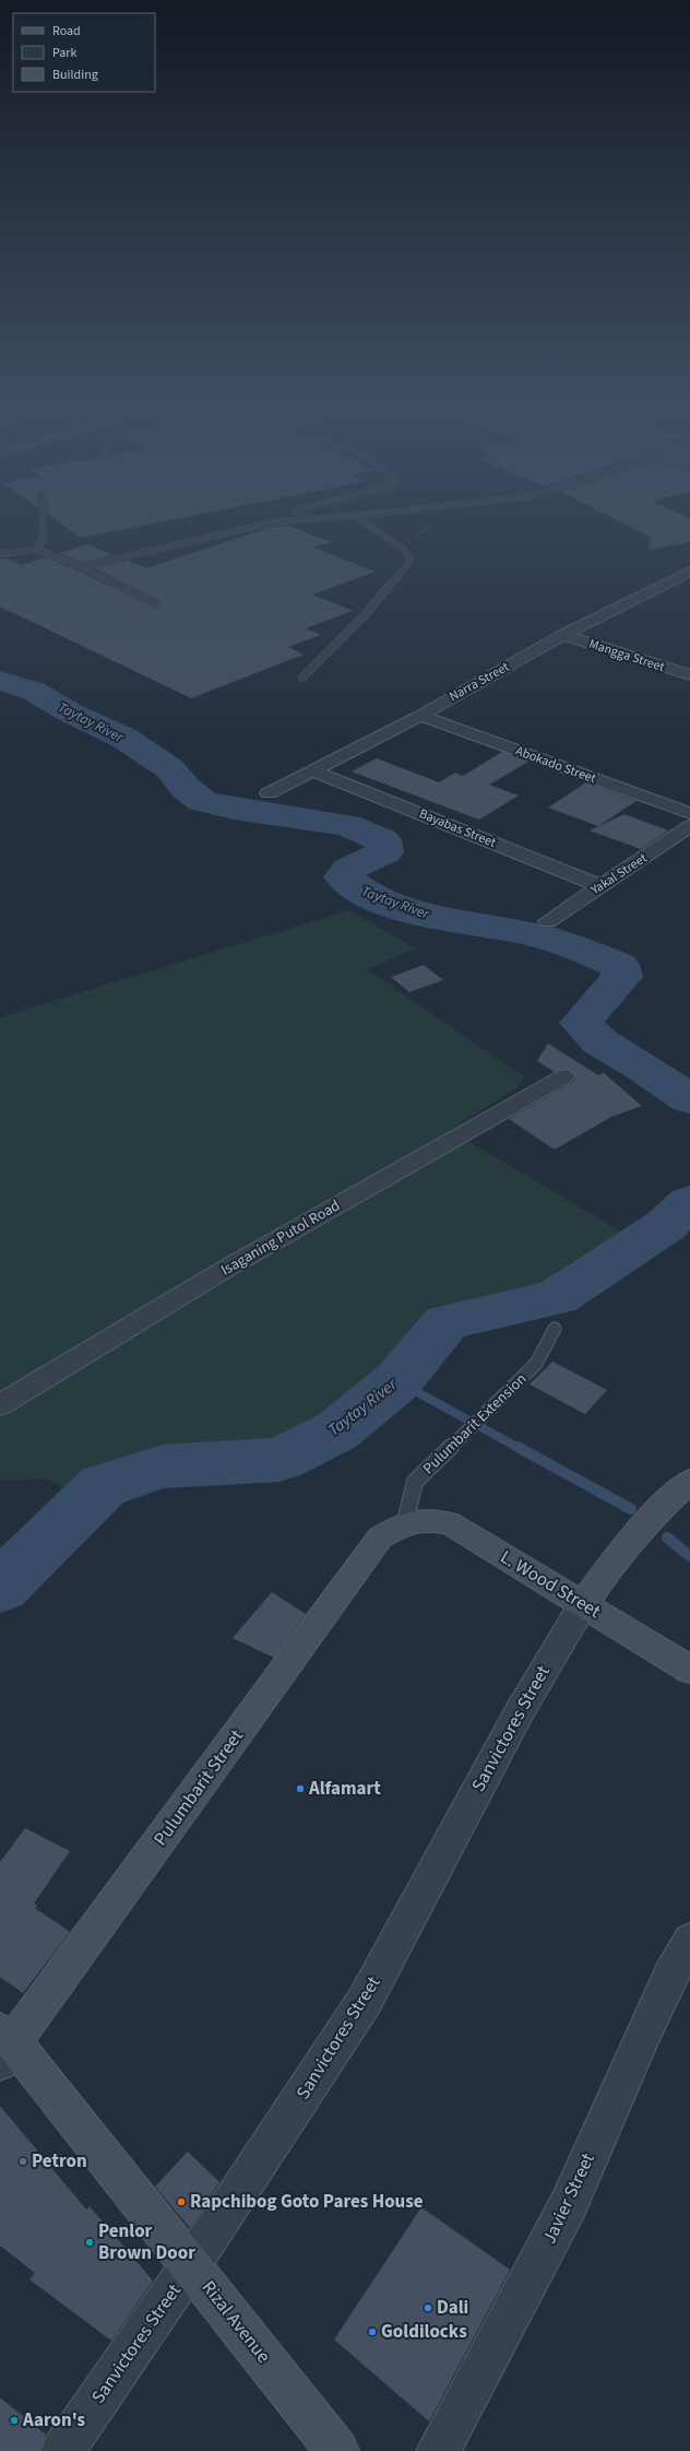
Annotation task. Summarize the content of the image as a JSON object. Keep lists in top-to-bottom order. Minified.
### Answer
{"streets":{"main road":["L. Wood Street","Pulumbarit Street","Rizal Avenue"],"street":["Mangga Street","Narra Street","Abokado Street","Bayabas Street","Yakal Street","Isaganing Putol Road","Sanvictores Street","Javier Street"],"lane":["Pulumbarit Extension"]},"crossings":[["Mangga Street","Narra Street"],["Narra Street","Abokado Street"],["Narra Street","Bayabas Street"],["Bayabas Street","Yakal Street"],["Pulumbarit Extension","L. Wood Street"],["Pulumbarit Extension","Pulumbarit Street"],["L. Wood Street","Sanvictores Street"],["L. Wood Street","Pulumbarit Street"],["Sanvictores Street","Rizal Avenue"],["Pulumbarit Street","Rizal Avenue"]],"water":["Taytay River"],"places":["Alfamart","Petron","Rapchibog Goto Pares House","Penlor Brown Door","Dali","Goldilocks","Aaron's"],"legend":["Road","Park","Building"]}
